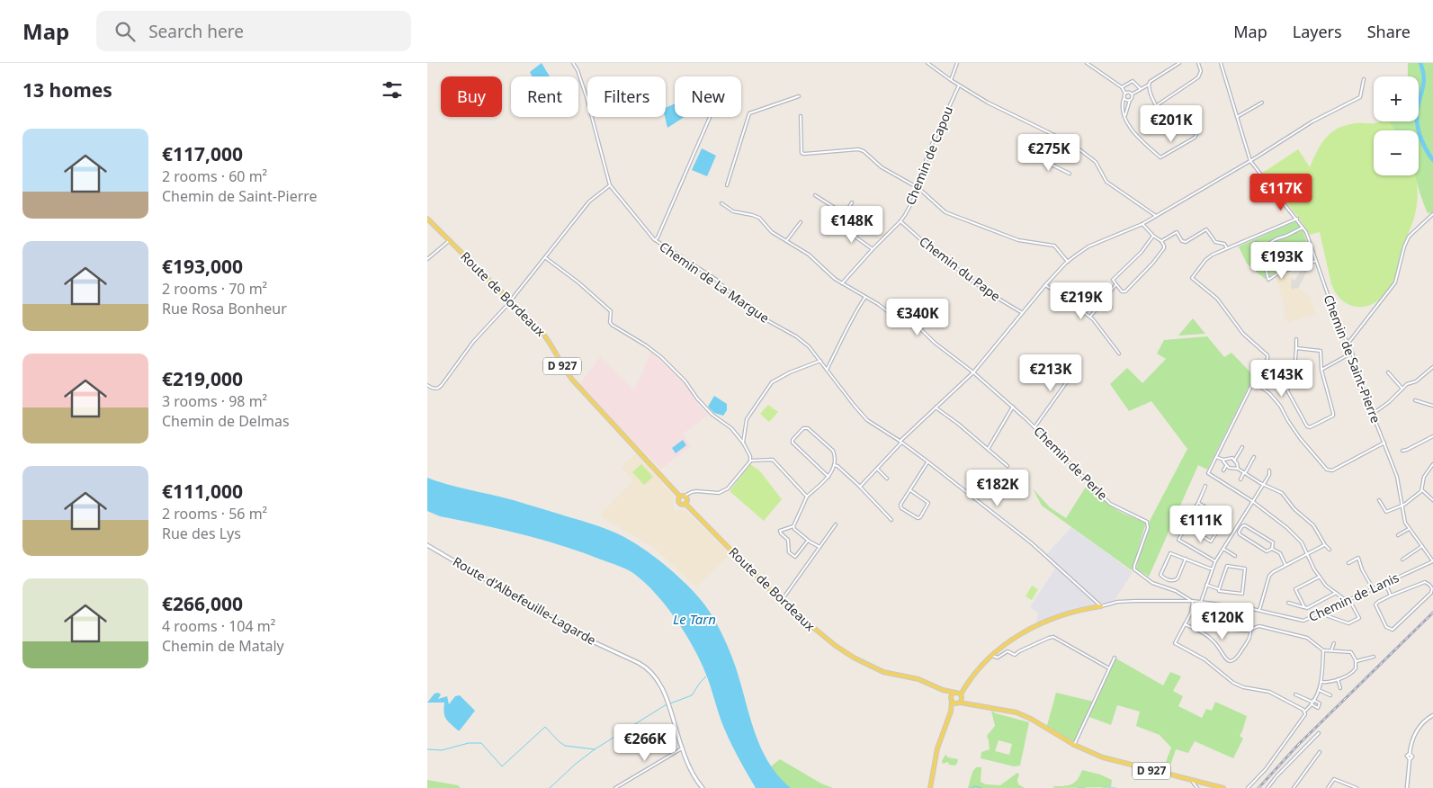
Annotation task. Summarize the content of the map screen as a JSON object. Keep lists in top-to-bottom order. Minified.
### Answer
{"streets":{"main road":["Route de Bordeaux","D 927","Route d'Albefeuille-Lagarde"],"street":["Chemin de Capou","Chemin du Pape","Chemin de La Margue","Chemin de Saint-Pierre","Chemin de Perle","Chemin de Lanis"]},"crossings":[["Chemin de Capou","Chemin du Pape"],["Chemin de Capou","Chemin de Perle"],["Route de Bordeaux","D 927"],["Chemin de Saint-Pierre","Chemin de Lanis"],["Chemin de Perle","Chemin de Lanis"]],"water":["Le Tarn"],"page":{"header":"Map","search":"Search here","nav":["Map","Layers","Share"],"heading":"13 homes","map_buttons":["+","−"],"chip":["Buy","Rent","Filters","New"],"price":["€201K","€275K","€117K","€148K","€193K","€219K","€340K","€213K","€143K","€182K","€111K","€120K","€266K"],"list":[{"name":"€117,000","note":"2 rooms · 60 m² · Chemin de Saint-Pierre"},{"name":"€193,000","note":"2 rooms · 70 m² · Rue Rosa Bonheur"},{"name":"€219,000","note":"3 rooms · 98 m² · Chemin de Delmas"},{"name":"€111,000","note":"2 rooms · 56 m² · Rue des Lys"},{"name":"€266,000","note":"4 rooms · 104 m² · Chemin de Mataly"}]}}
